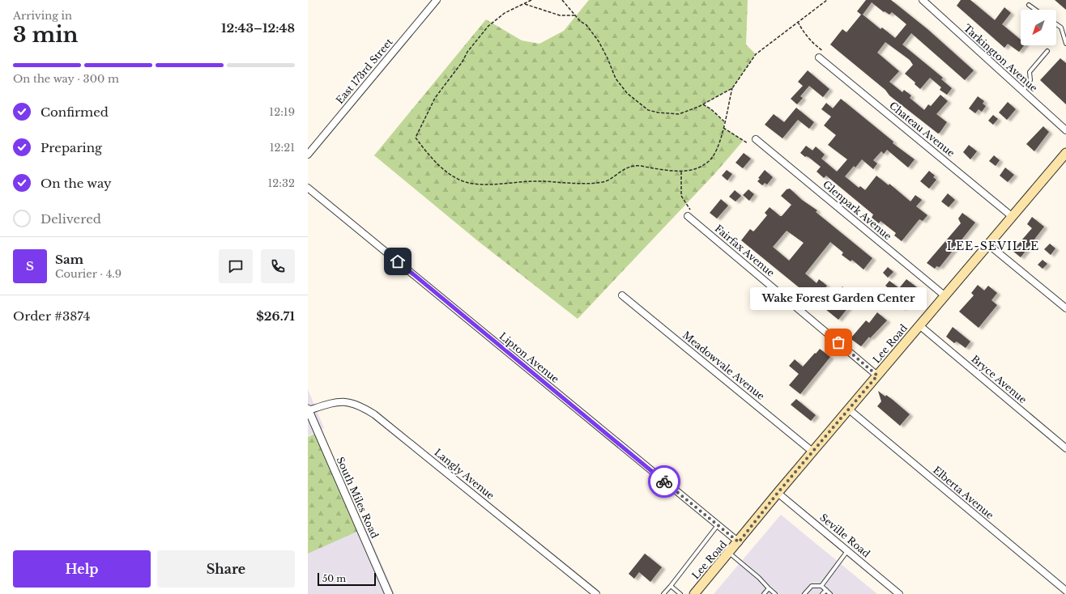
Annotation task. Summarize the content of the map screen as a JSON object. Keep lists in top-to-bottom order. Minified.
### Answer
{"streets":{"main road":["Lee Road"],"street":["Tarkington Avenue","East 173rd Street","Chateau Avenue","Glenpark Avenue","Fairfax Avenue","Lipton Avenue","Meadowvale Avenue","Bryce Avenue","Langly Avenue","Elberta Avenue","South Miles Road","Seville Road"]},"crossings":[["Chateau Avenue","Lee Road"],["Glenpark Avenue","Lee Road"],["Fairfax Avenue","Lee Road"],["Lee Road","Lipton Avenue"],["Lee Road","Meadowvale Avenue"],["Lee Road","Bryce Avenue"],["Lee Road","Elberta Avenue"],["Lee Road","Seville Road"],["Langly Avenue","South Miles Road"]],"districts":["LEE-SEVILLE"],"places":["Wake Forest Garden Center"],"scale_bar":"50 m","north":"bottom left","page":{"heading":["3 min","Arriving in","12:43–12:48"],"panel":["Sam","Courier · 4.9","Order #3874","$26.71"],"bar":"On the way · 300 m","list":[["Confirmed","12:19"],["Preparing","12:21"],["On the way","12:32"],"Delivered"],"round":"S","bubble":"Wake Forest Garden Center","buttons":["Help","Share"],"scale":"50 m"}}
